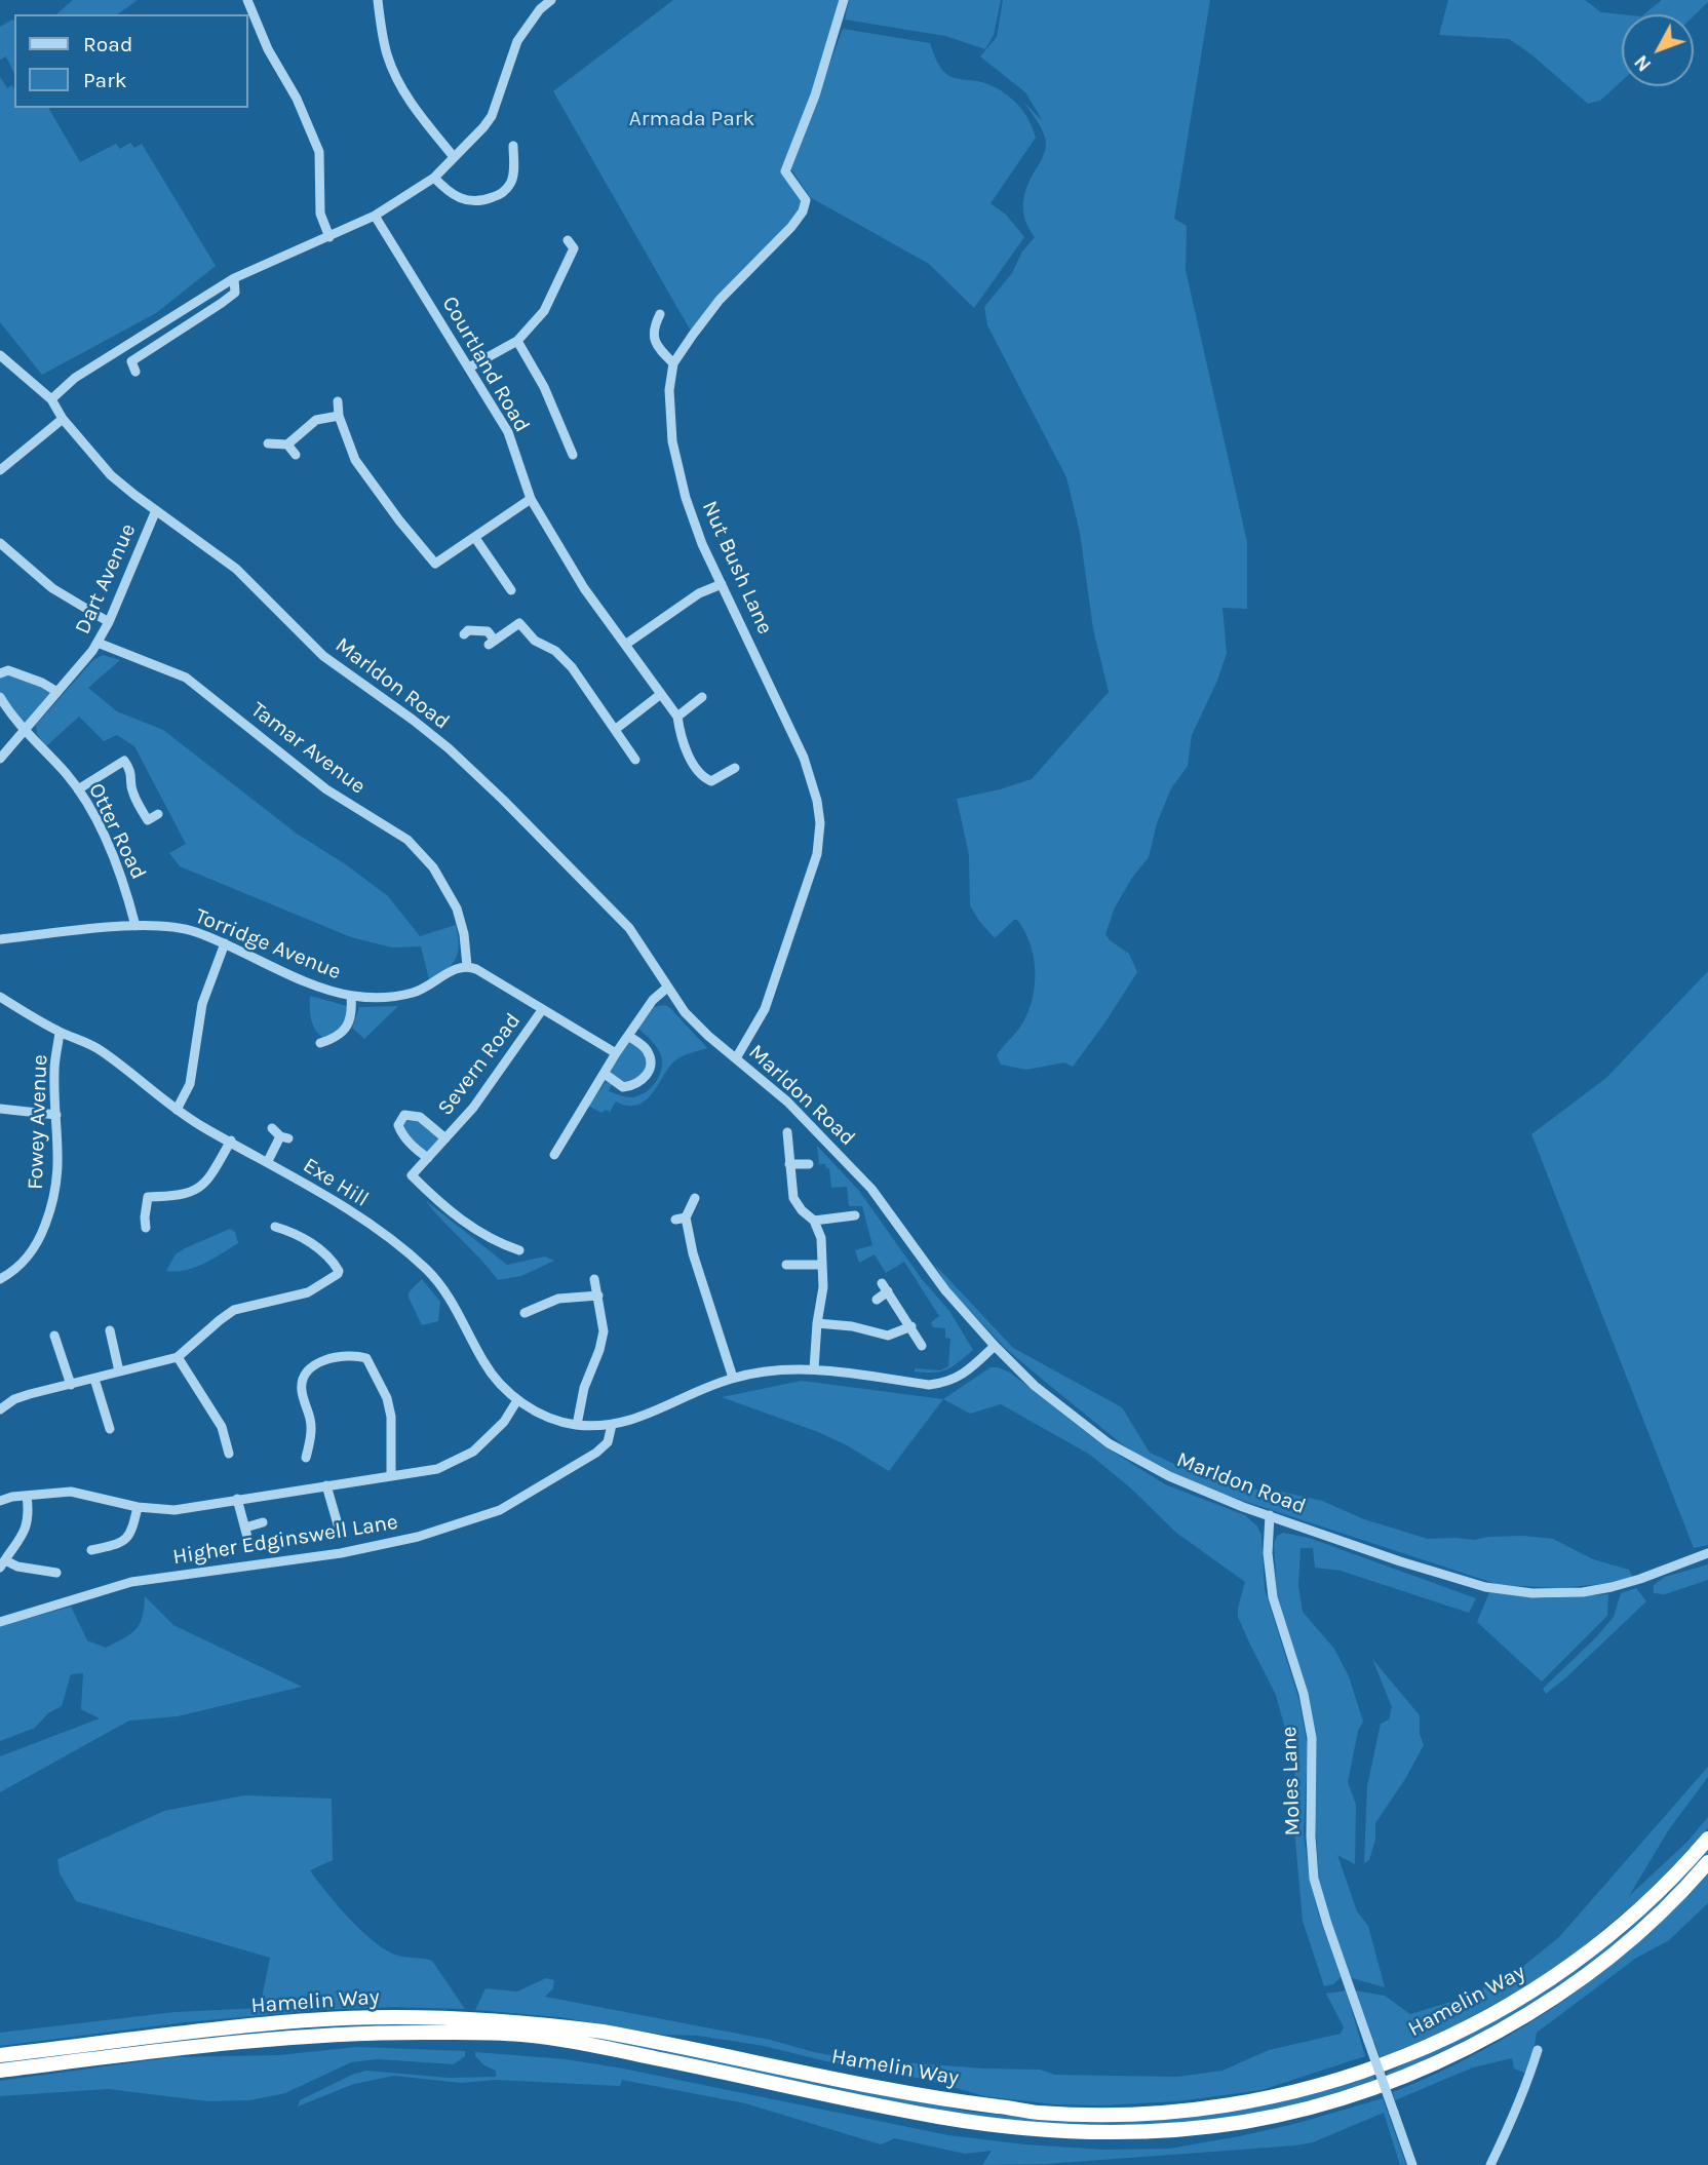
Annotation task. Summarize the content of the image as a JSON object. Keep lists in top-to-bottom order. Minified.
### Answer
{"streets":{"highway":["Hamelin Way"],"street":["Courtland Road","Nut Bush Lane","Dart Avenue","Marldon Road","Tamar Avenue","Otter Road","Torridge Avenue","Severn Road","Fowey Avenue","Exe Hill","Higher Edginswell Lane","Moles Lane"]},"crossings":[["Nut Bush Lane","Marldon Road"],["Dart Avenue","Marldon Road"],["Dart Avenue","Tamar Avenue"],["Dart Avenue","Otter Road"],["Marldon Road","Moles Lane"],["Tamar Avenue","Torridge Avenue"],["Otter Road","Torridge Avenue"],["Fowey Avenue","Exe Hill"],["Exe Hill","Higher Edginswell Lane"]],"parks":["Armada Park"],"legend":["Road","Park"],"north":"bottom left"}
